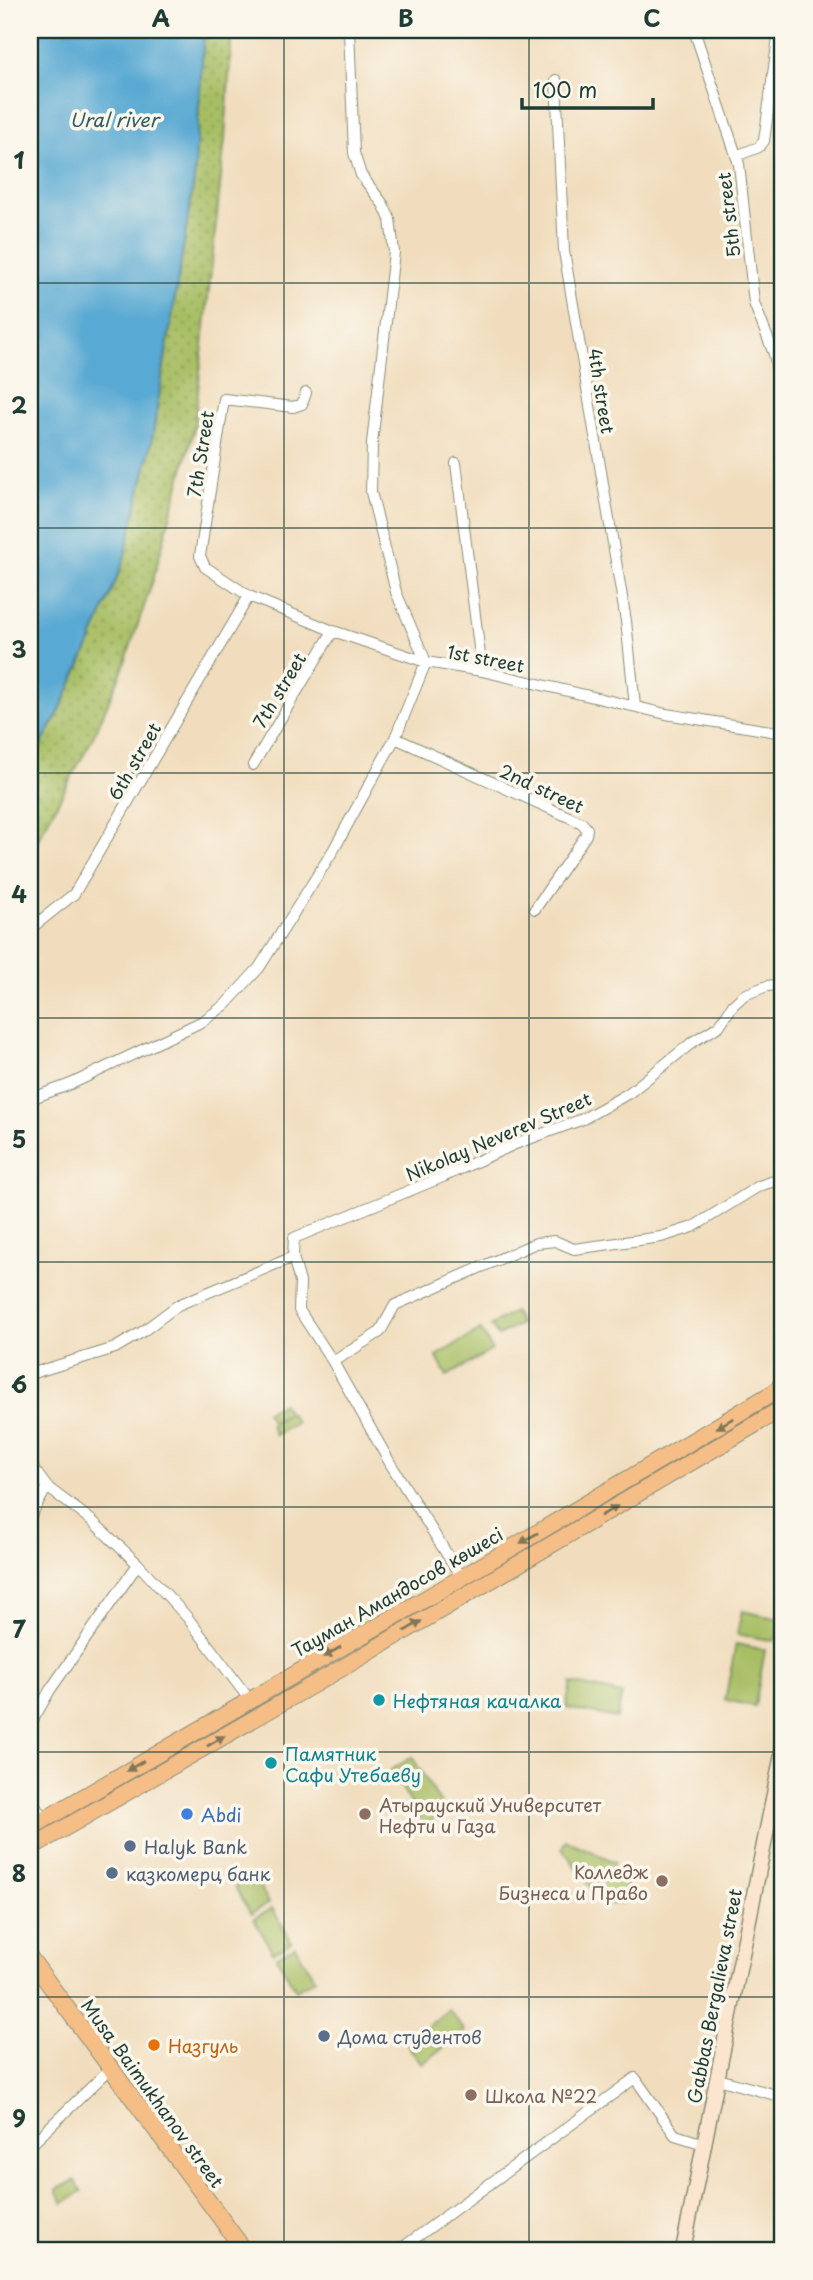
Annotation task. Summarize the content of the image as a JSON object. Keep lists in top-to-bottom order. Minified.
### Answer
{"streets":{"main road":["Тауман Амандосов көшесі","Gabbas Bergalieva street","Musa Baimukhanov street"],"street":["5th street","4th street","7th Street","1st street","7th street","6th street","2nd street","Nikolay Neverev Street"]},"crossings":[["4th street","1st street"],["7th Street","1st street"],["1st street","7th street"],["1st street","6th street"]],"water":["Ural river"],"places":["Нефтяная качалка","Памятник Сафи Утебаеву","Abdi","Атырауский Университет Нефти и Газа","Halyk Bank","казкомерц банк","Колледж Бизнеса и Право","Дома студентов","Назгуль","Школа №22"],"scale_bar":"100 m","grid":{"columns":["A","B","C"],"rows":["1","2","3","4","5","6","7","8","9"]}}
